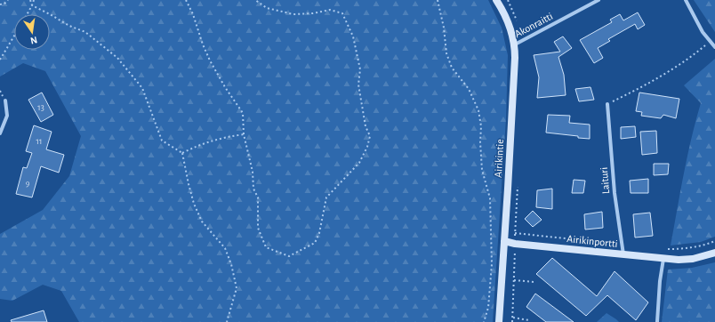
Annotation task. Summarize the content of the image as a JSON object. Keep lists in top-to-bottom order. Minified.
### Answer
{"streets":{"street":["Akonraitti","Airikintie","Laituri","Airikinportti"]},"crossings":[["Akonraitti","Airikintie"],["Airikintie","Airikinportti"],["Laituri","Airikinportti"]],"house_numbers":["13","11","9"],"north":"bottom"}
